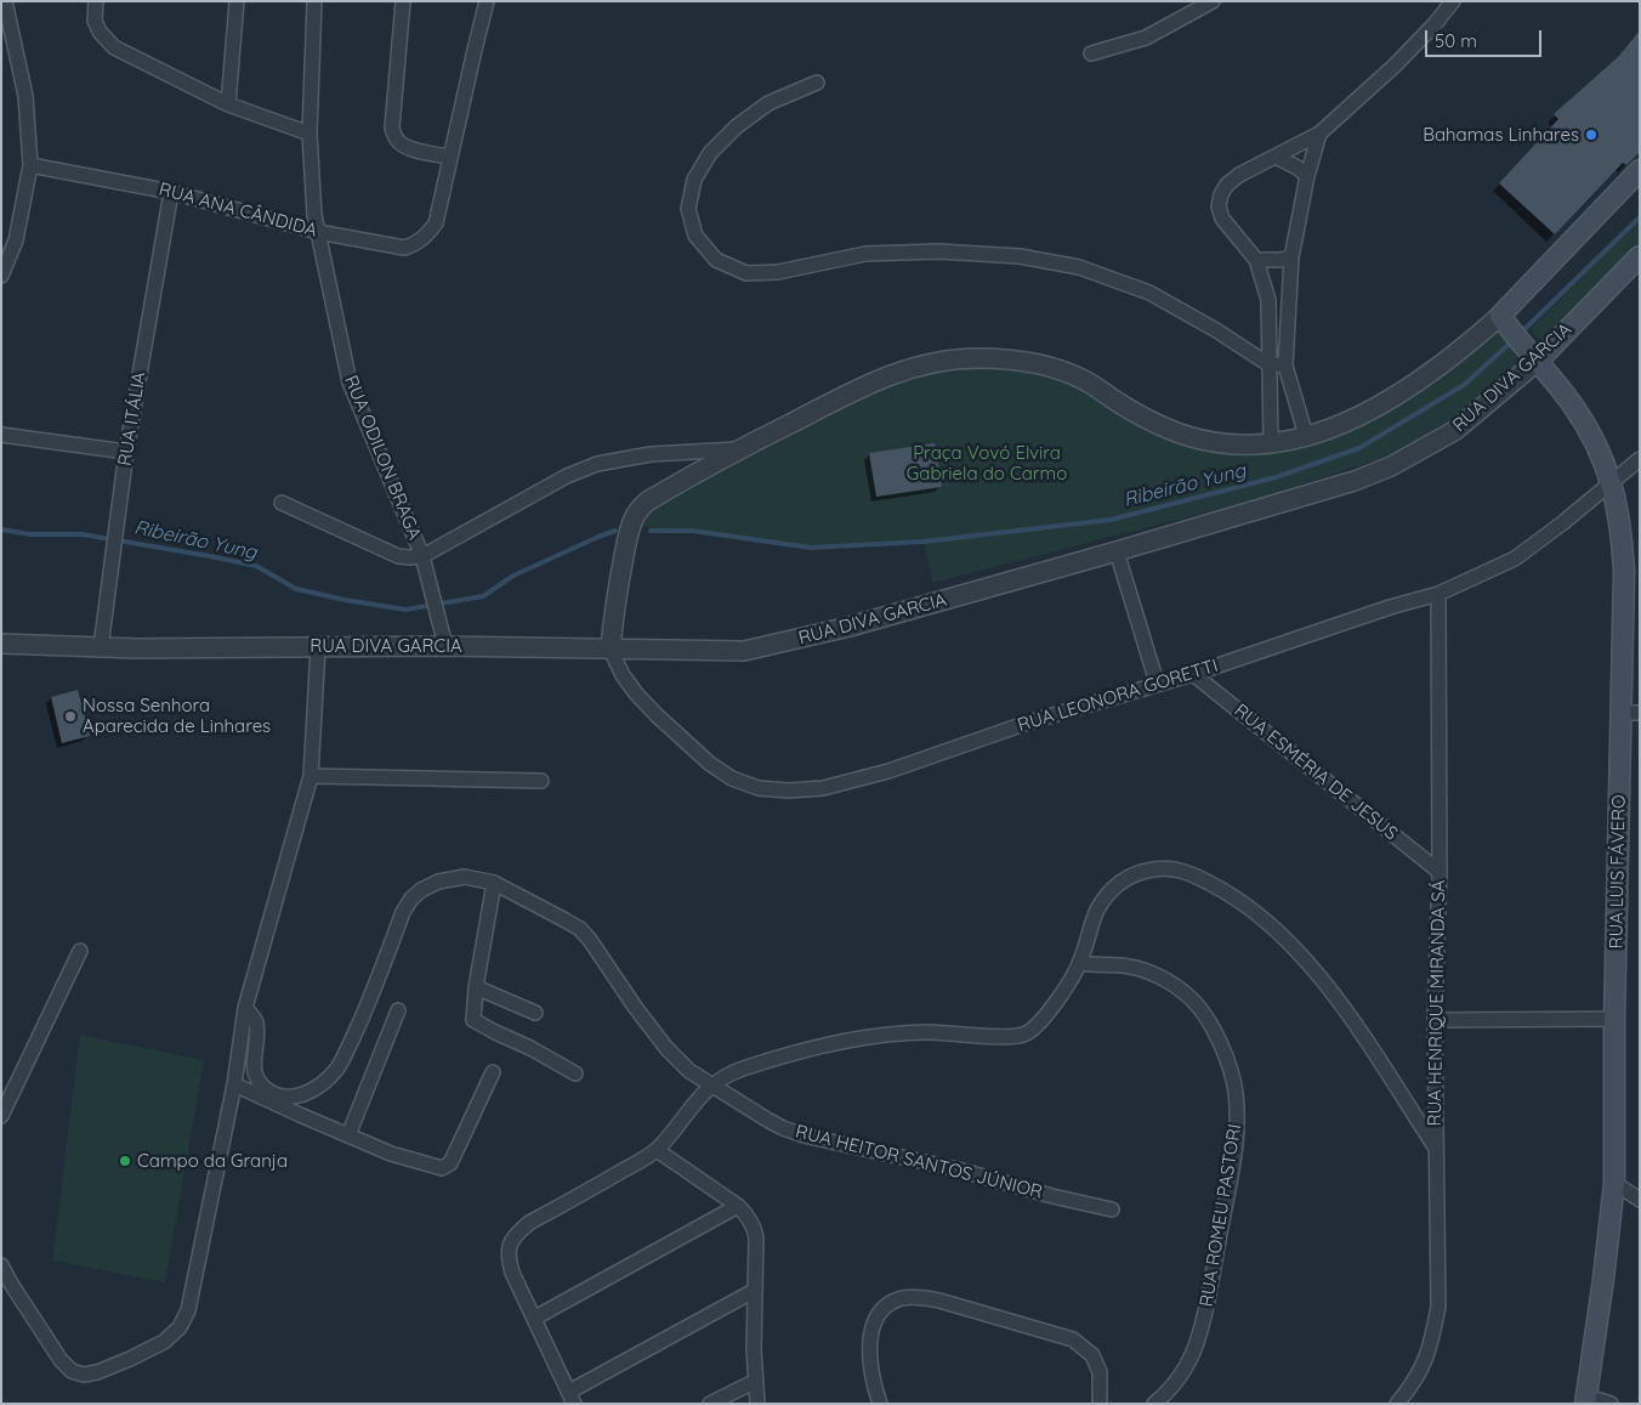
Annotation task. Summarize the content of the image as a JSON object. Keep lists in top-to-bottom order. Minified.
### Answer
{"streets":{"main road":["RUA DIVA GARCIA","RUA LUIS FÁVERO"],"street":["RUA ANA CÂNDIDA","RUA ITÁLIA","RUA ODILON BRAGA","RUA LEONORA GORETTI","RUA ESMÉRIA DE JESUS","RUA HENRIQUE MIRANDA SÁ","RUA HEITOR SANTOS JÚNIOR","RUA ROMEU PASTORI"]},"crossings":[["RUA ANA CÂNDIDA","RUA ITÁLIA"],["RUA ANA CÂNDIDA","RUA ODILON BRAGA"],["RUA DIVA GARCIA","RUA ITÁLIA"],["RUA DIVA GARCIA","RUA ODILON BRAGA"],["RUA DIVA GARCIA","RUA LEONORA GORETTI"],["RUA DIVA GARCIA","RUA LUIS FÁVERO"],["RUA LEONORA GORETTI","RUA ESMÉRIA DE JESUS"],["RUA LEONORA GORETTI","RUA LUIS FÁVERO"],["RUA LEONORA GORETTI","RUA HENRIQUE MIRANDA SÁ"],["RUA ESMÉRIA DE JESUS","RUA HENRIQUE MIRANDA SÁ"]],"water":["Ribeirão Yung"],"parks":["Praça Vovó Elvira Gabriela do Carmo"],"places":["Bahamas Linhares","Nossa Senhora Aparecida de Linhares","Campo da Granja"],"scale_bar":"50 m"}
